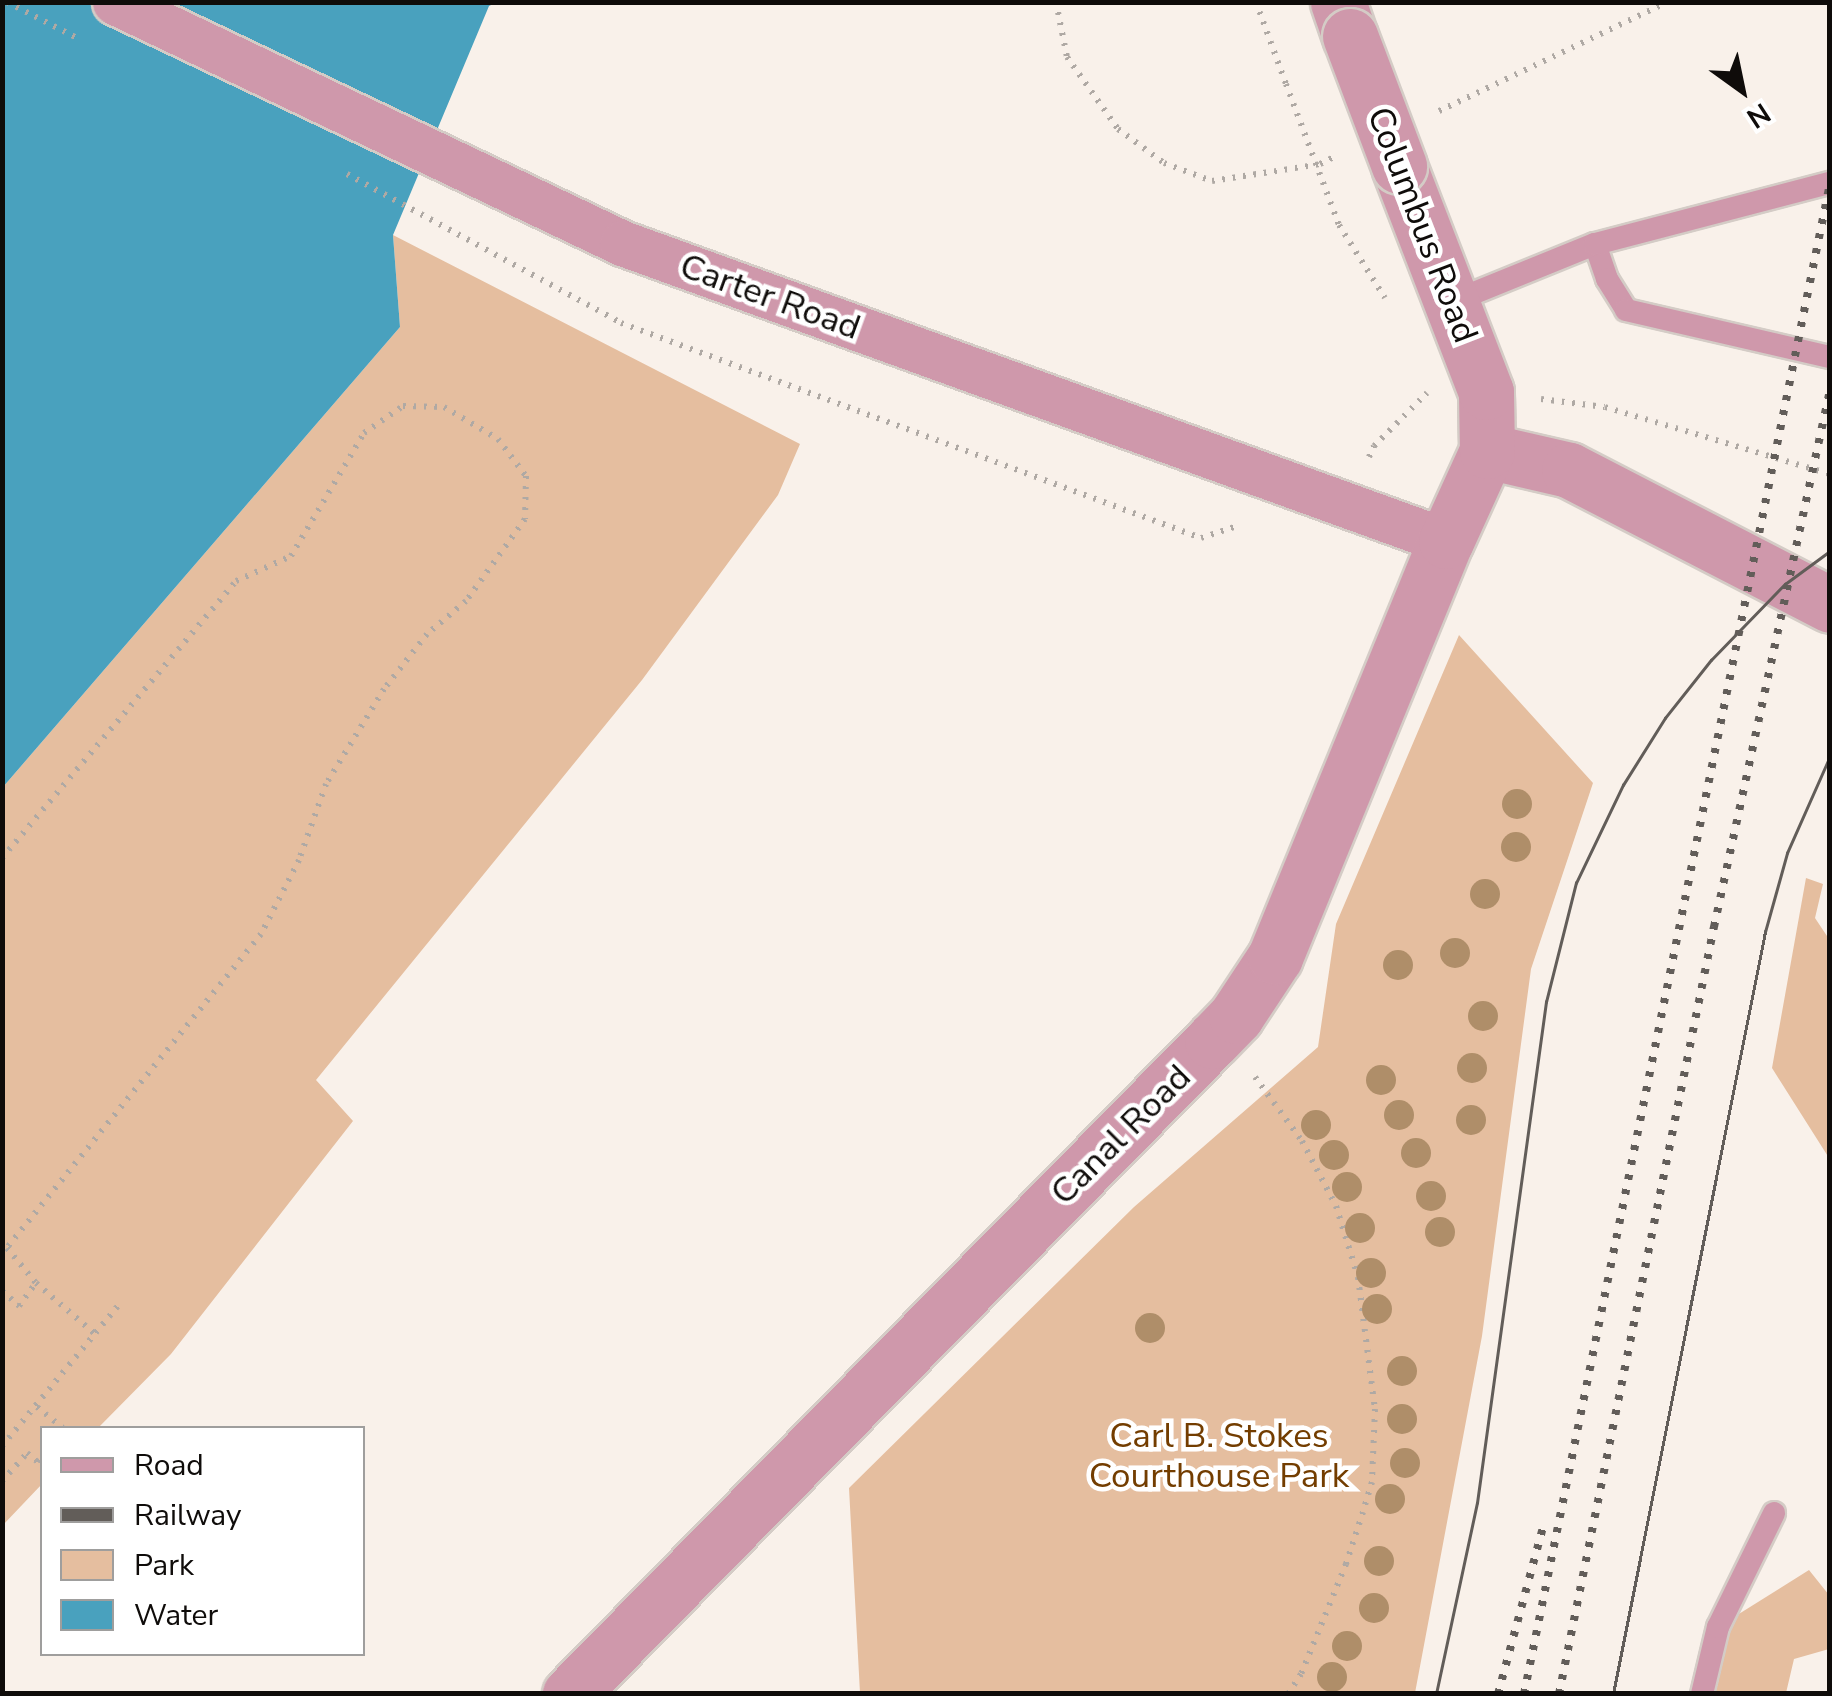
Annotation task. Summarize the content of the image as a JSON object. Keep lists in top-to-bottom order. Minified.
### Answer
{"streets":{"street":["Columbus Road","Carter Road","Canal Road"]},"crossings":[["Columbus Road","Canal Road"],["Carter Road","Canal Road"]],"parks":["Carl B. Stokes Courthouse Park"],"legend":["Road","Railway","Park","Water"],"north":"bottom right"}
